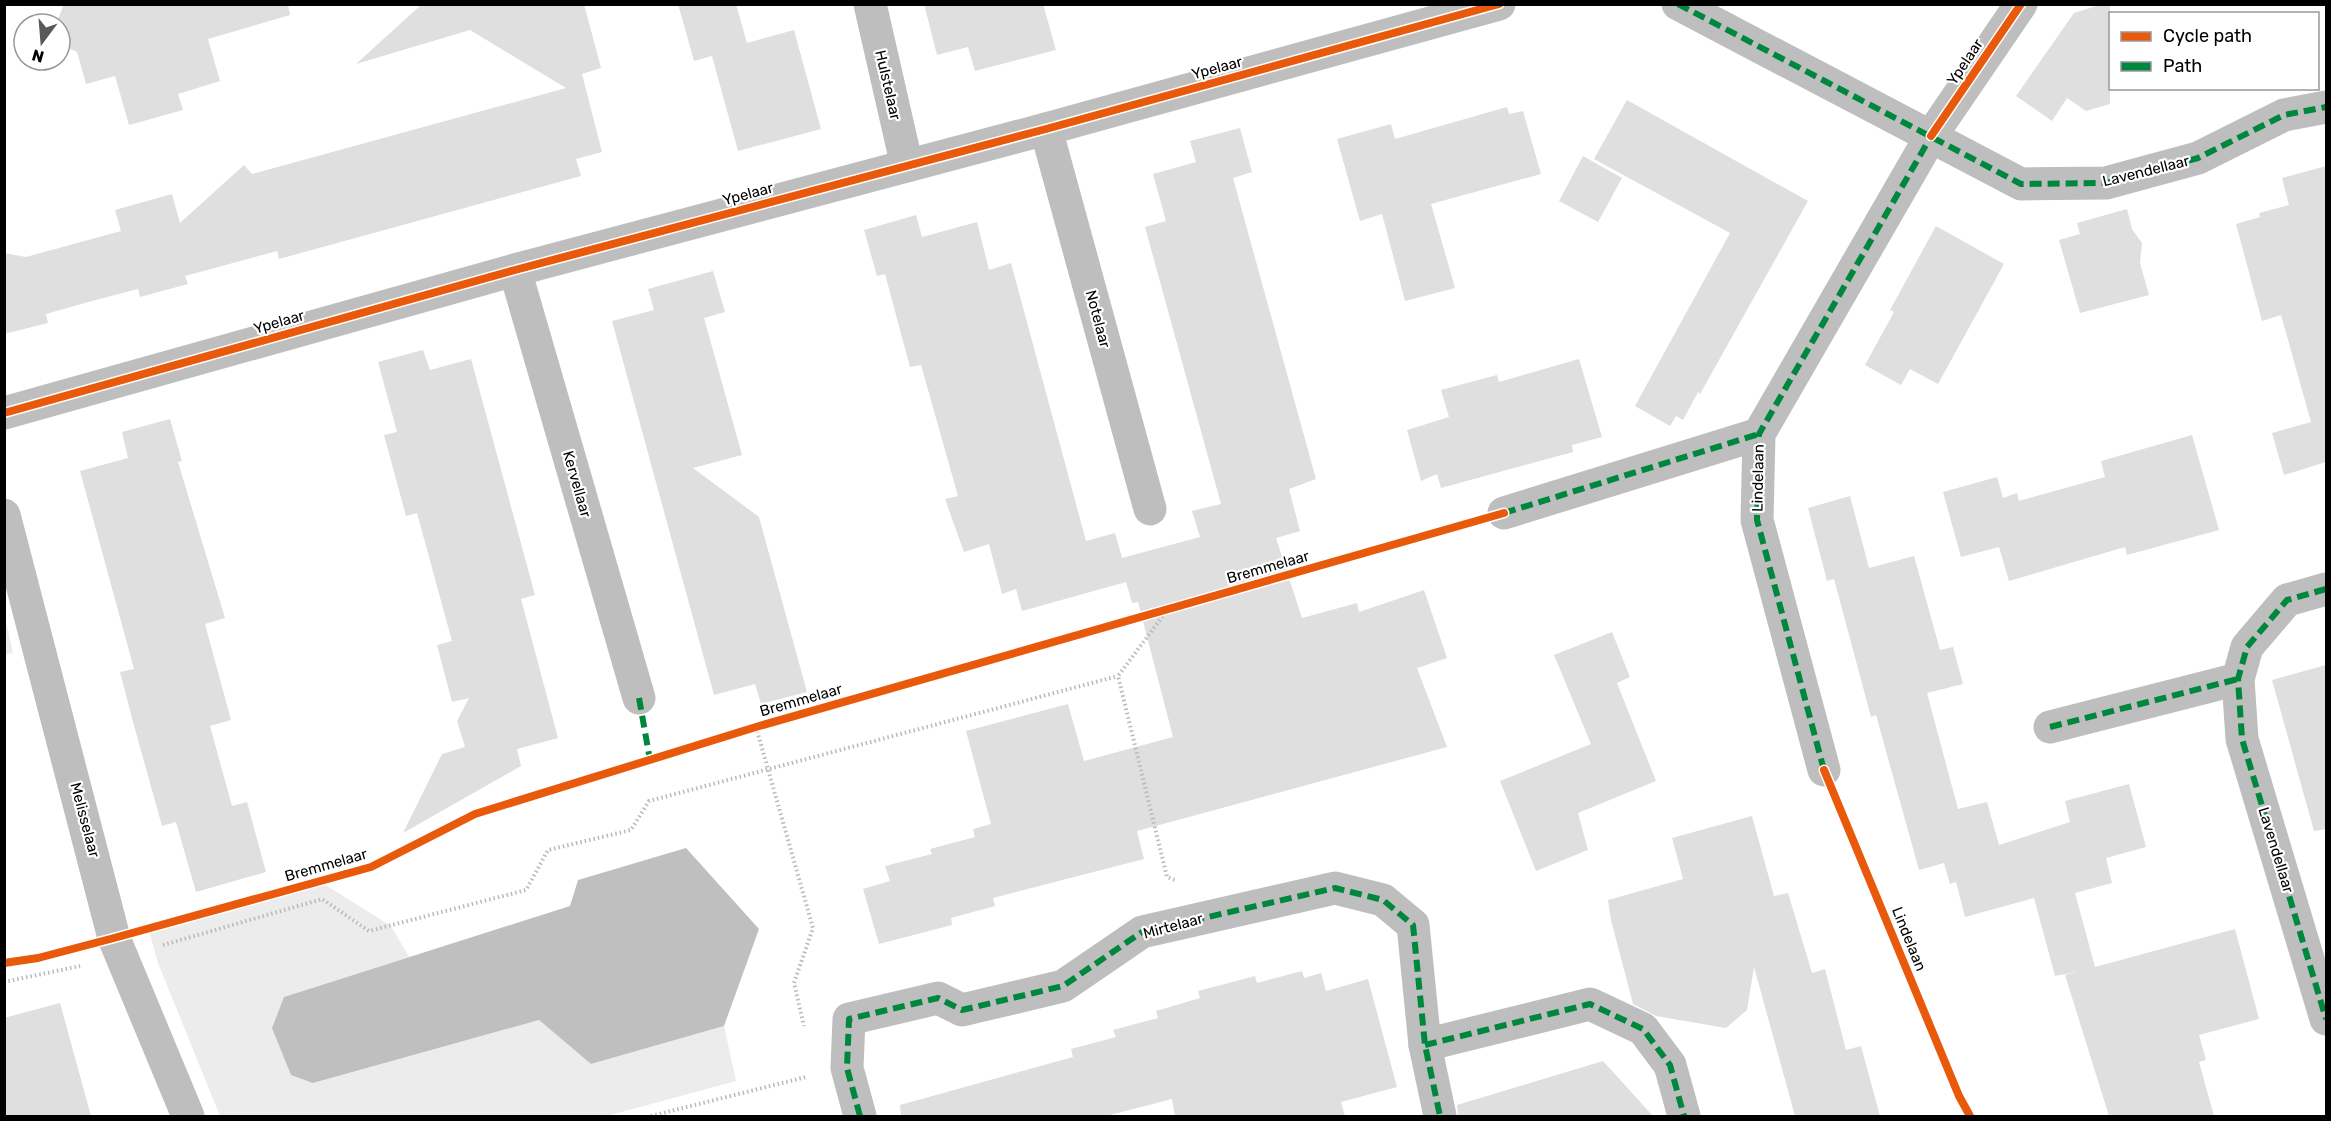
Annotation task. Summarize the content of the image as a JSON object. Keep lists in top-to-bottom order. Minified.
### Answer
{"streets":{"street":["Ypelaar","Hulstelaar","Lavendellaar","Notelaar","Lindelaan","Kervellaar","Melisselaar","Mirtelaar"],"cycle path":["Bremmelaar"]},"crossings":[["Ypelaar","Hulstelaar"],["Ypelaar","Lavendellaar"],["Ypelaar","Notelaar"],["Ypelaar","Lindelaan"],["Ypelaar","Kervellaar"],["Lavendellaar","Lindelaan"]],"legend":["Cycle path","Path"],"north":"bottom"}
